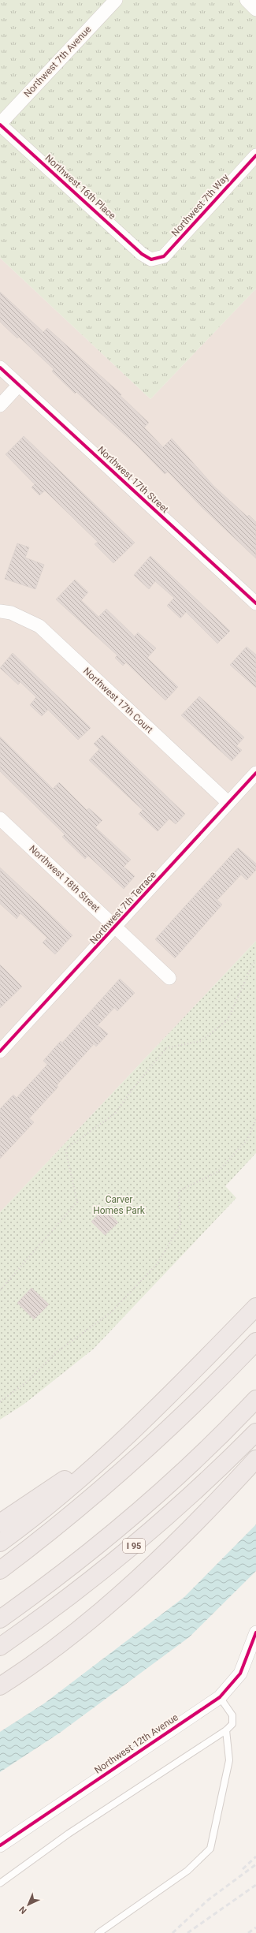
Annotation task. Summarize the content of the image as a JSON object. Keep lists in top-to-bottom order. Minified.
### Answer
{"streets":{"highway":["I 95"],"street":["Northwest 7th Avenue","Northwest 16th Place","Northwest 7th Way","Northwest 17th Street","Northwest 17th Court","Northwest 18th Street","Northwest 7th Terrace","Northwest 12th Avenue"]},"crossings":[["Northwest 7th Avenue","Northwest 16th Place"],["Northwest 16th Place","Northwest 7th Way"],["Northwest 17th Court","Northwest 7th Terrace"],["Northwest 18th Street","Northwest 7th Terrace"]],"parks":["Carver Homes Park"],"north":"bottom left"}
